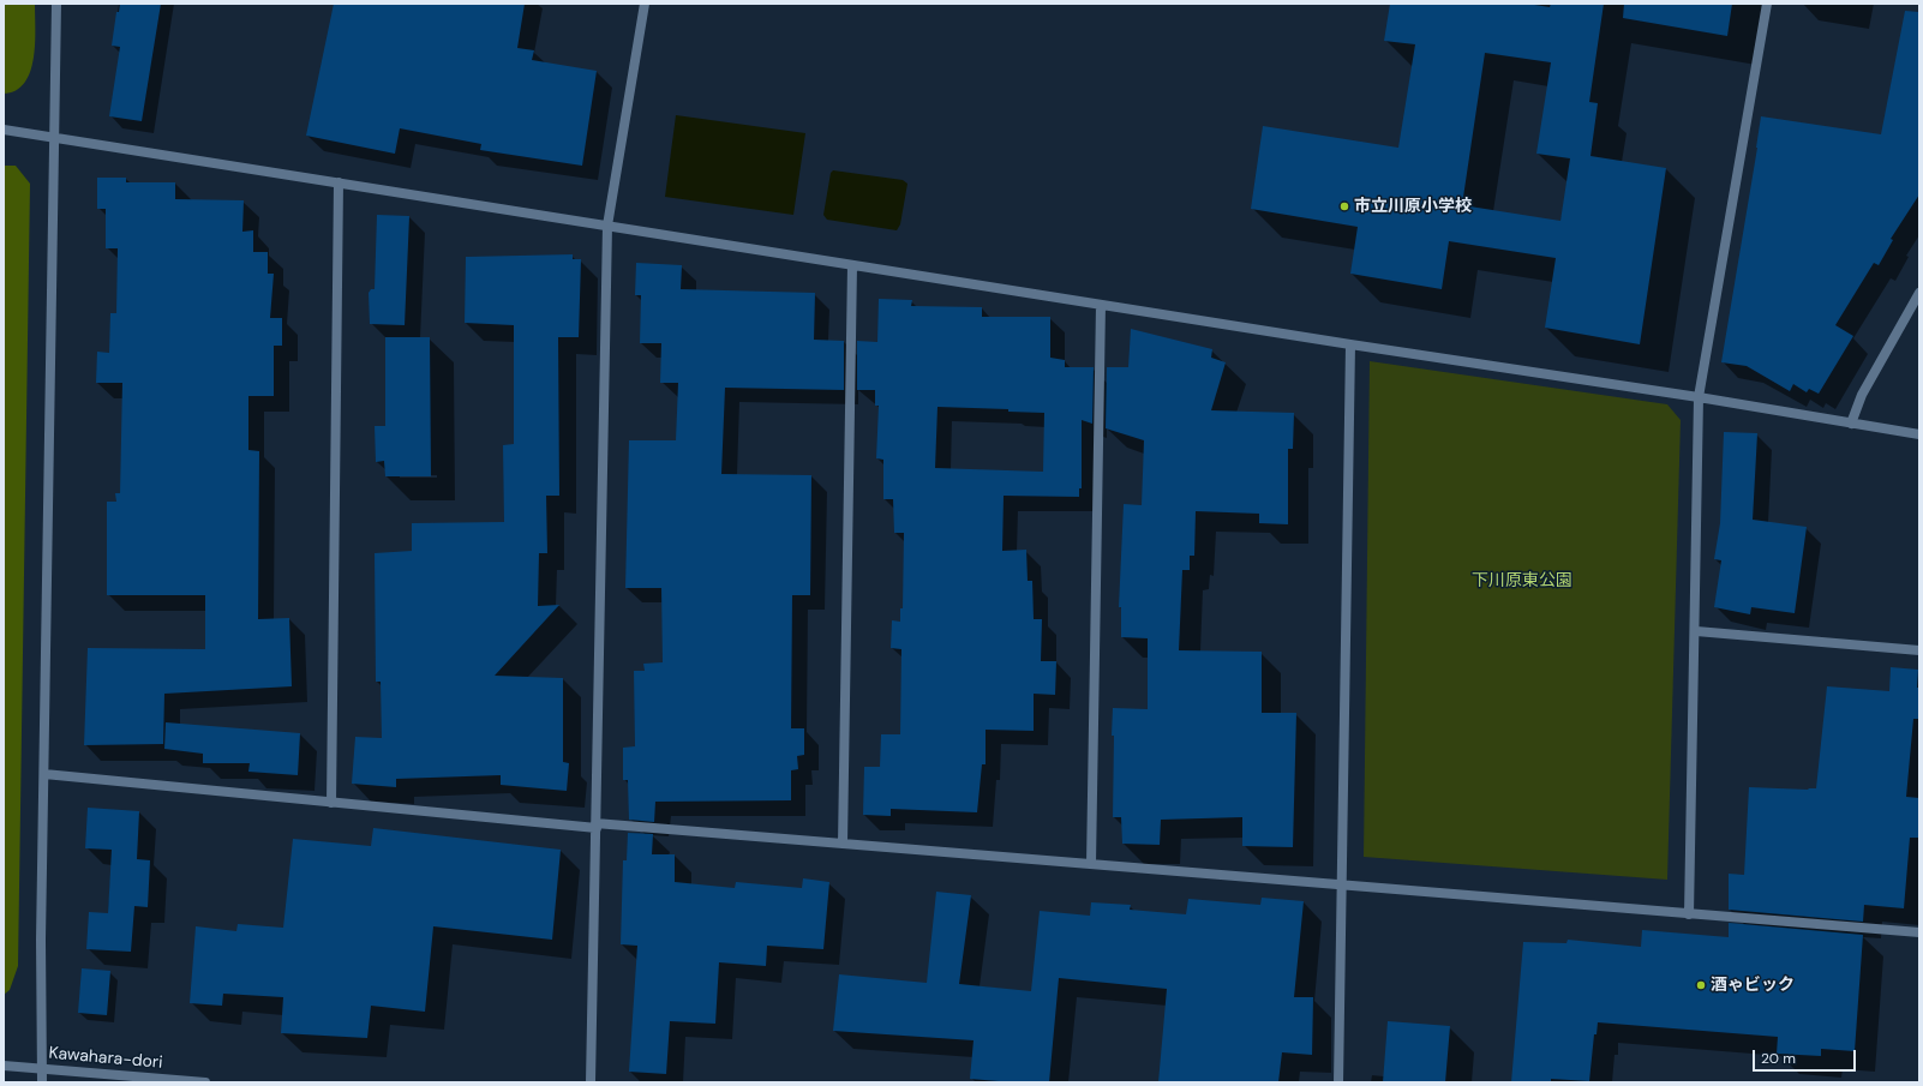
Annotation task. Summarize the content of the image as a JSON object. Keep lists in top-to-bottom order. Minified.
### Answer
{"streets":{"street":["Kawahara-dori"]},"parks":["下川原東公園"],"places":["市立川原小学校","酒ゃビック"],"scale_bar":"20 m"}
